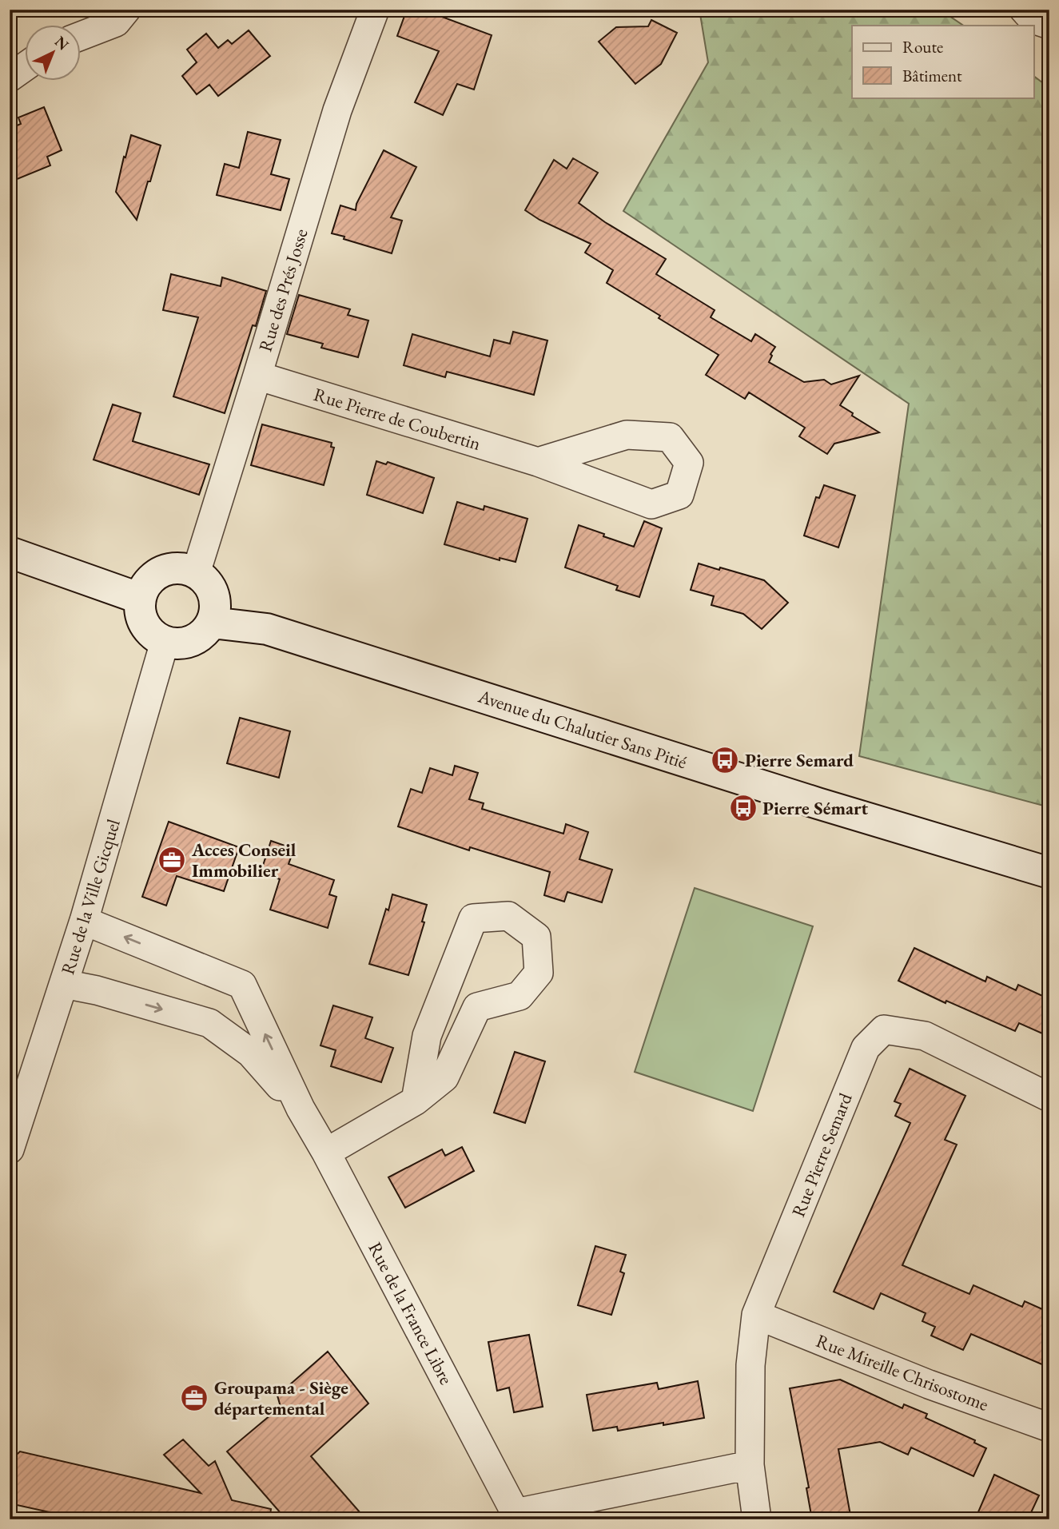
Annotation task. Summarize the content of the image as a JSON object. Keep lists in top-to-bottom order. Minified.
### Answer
{"streets":{"street":["Rue des Prés Josse","Rue Pierre de Coubertin","Avenue du Chalutier Sans Pitié","Rue de la Ville Gicquel","Rue Pierre Semard","Rue de la France Libre","Rue Mireille Chrisostome"]},"crossings":[["Rue des Prés Josse","Rue Pierre de Coubertin"],["Rue des Prés Josse","Avenue du Chalutier Sans Pitié"],["Rue des Prés Josse","Rue de la Ville Gicquel"],["Avenue du Chalutier Sans Pitié","Rue de la Ville Gicquel"],["Rue de la Ville Gicquel","Rue de la France Libre"],["Rue Pierre Semard","Rue Mireille Chrisostome"]],"places":{"bus stop":["Pierre Semard","Pierre Sémart"],"office":["Acces Conseil Immobilier","Groupama - Siège départemental"]},"legend":["Route","Bâtiment"],"north":"top right"}
